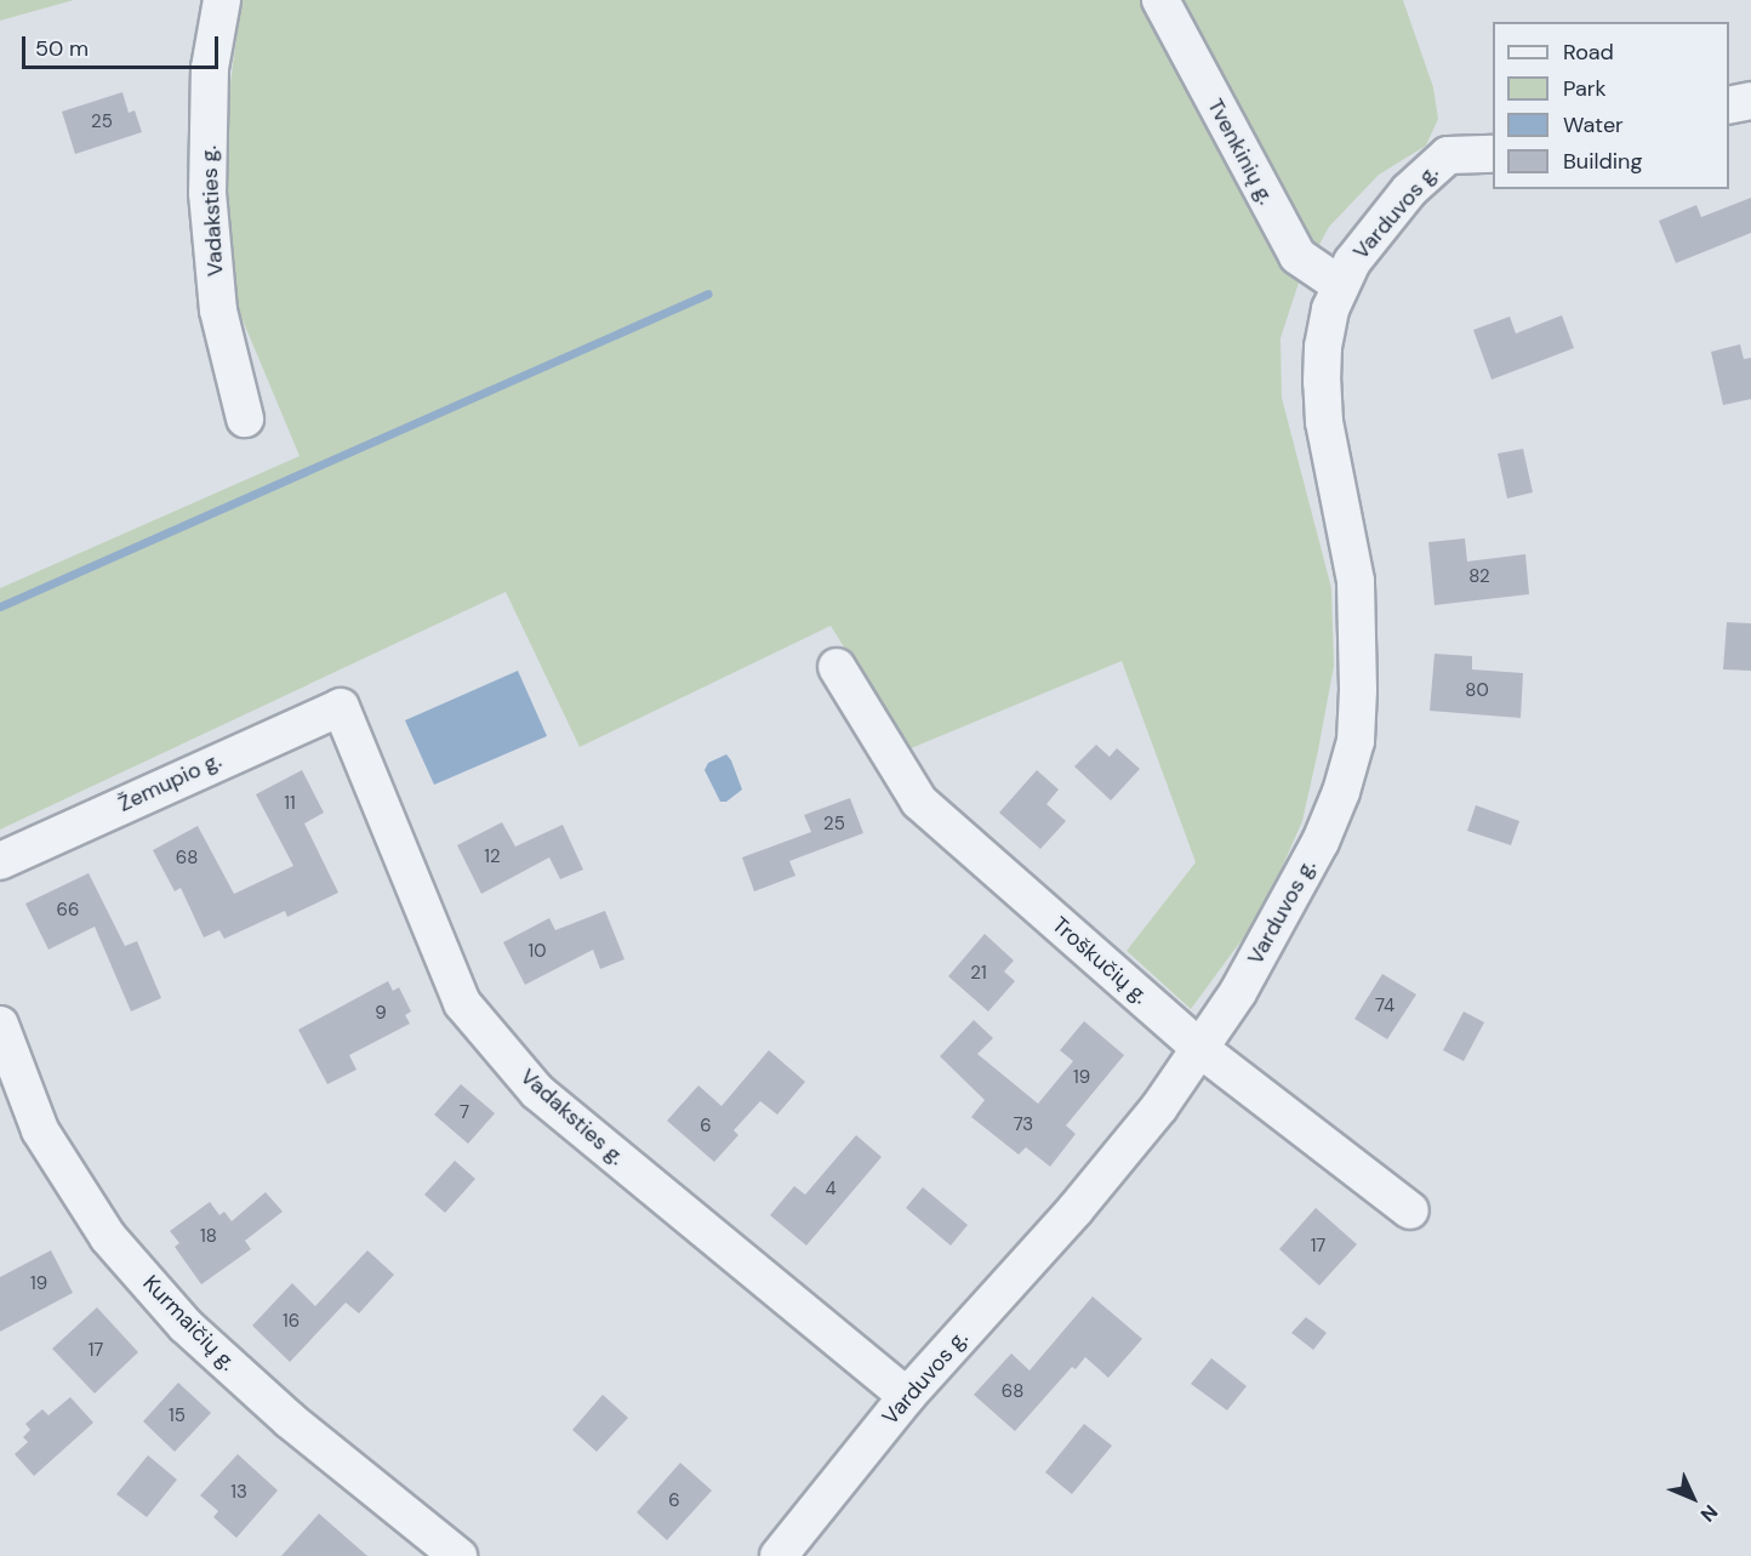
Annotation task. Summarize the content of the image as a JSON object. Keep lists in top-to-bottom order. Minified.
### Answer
{"streets":{"street":["Tvenkinių g.","Vadaksties g.","Varduvos g.","Žemupio g.","Troškučių g.","Kurmaičių g."]},"crossings":[["Tvenkinių g.","Varduvos g."],["Vadaksties g.","Varduvos g."],["Vadaksties g.","Žemupio g."],["Varduvos g.","Troškučių g."]],"house_numbers":["25","82","80","11","25","12","68","66","10","21","74","9","19","7","73","6","4","18","17","19","16","17","68","15","13","6"],"legend":["Road","Park","Water","Building"],"scale_bar":"50 m","north":"bottom right"}
